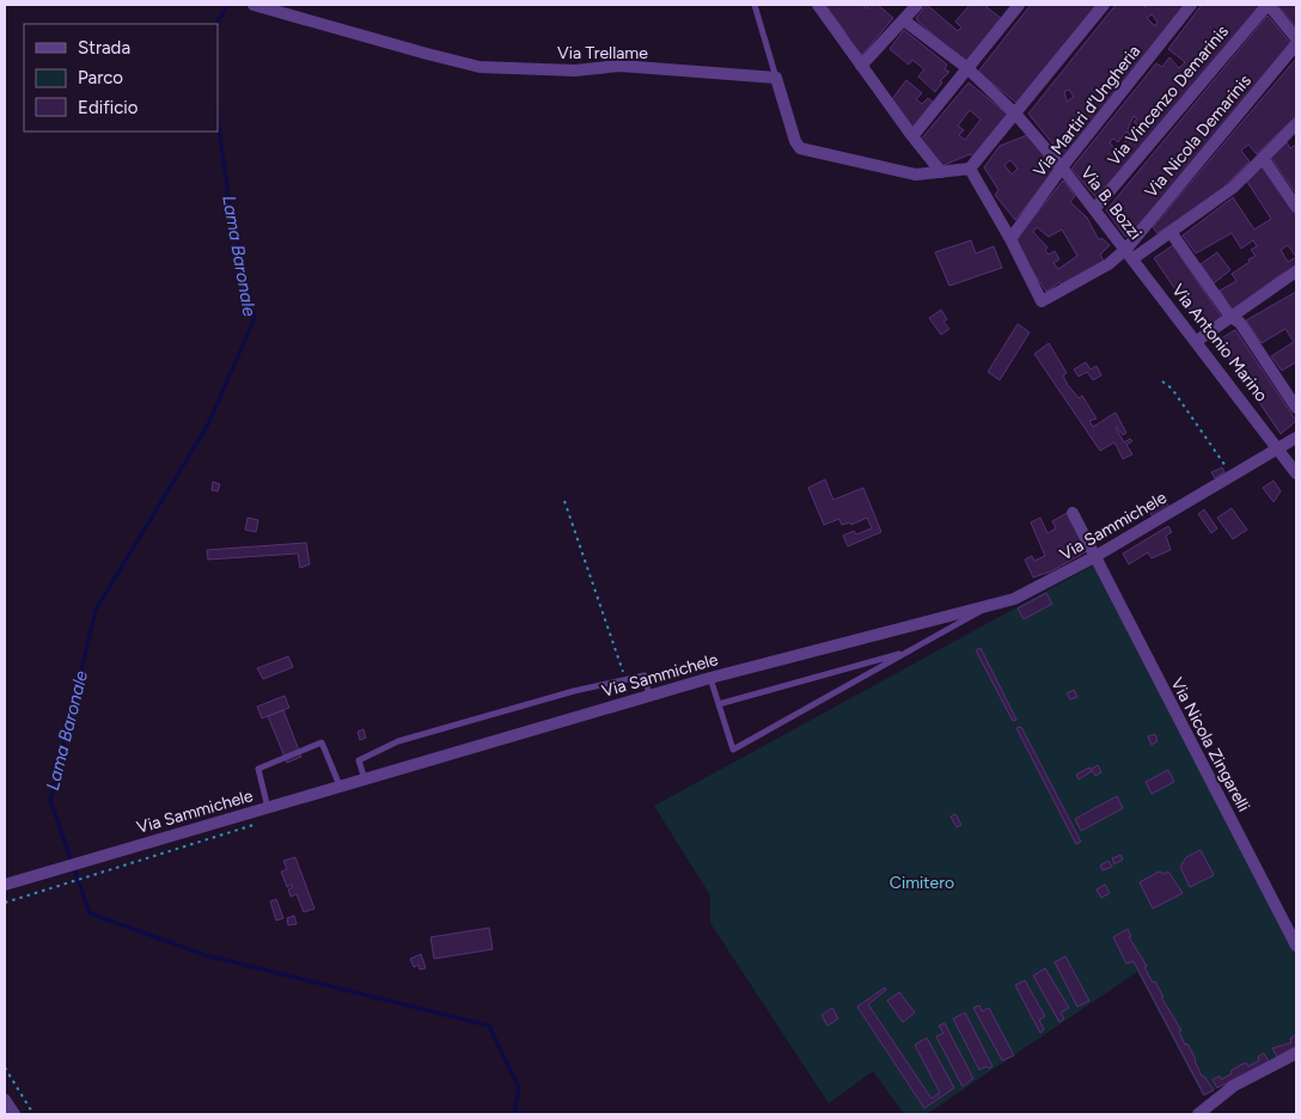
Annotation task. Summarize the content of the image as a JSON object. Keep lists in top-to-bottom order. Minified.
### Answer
{"streets":{"street":["Via Trellame","Via Vincenzo Demarinis","Via Martiri d'Ungheria","Via Nicola Demarinis","Via B. Bozzi","Via Antonio Marino","Via Sammichele","Via Nicola Zingarelli"]},"crossings":[["Via Vincenzo Demarinis","Via B. Bozzi"],["Via Martiri d'Ungheria","Via B. Bozzi"],["Via Nicola Demarinis","Via B. Bozzi"],["Via Nicola Demarinis","Via Antonio Marino"],["Via B. Bozzi","Via Antonio Marino"],["Via Antonio Marino","Via Sammichele"],["Via Sammichele","Via Nicola Zingarelli"]],"water":["Lama Baronale"],"parks":["Cimitero"],"legend":["Strada","Parco","Edificio"]}
